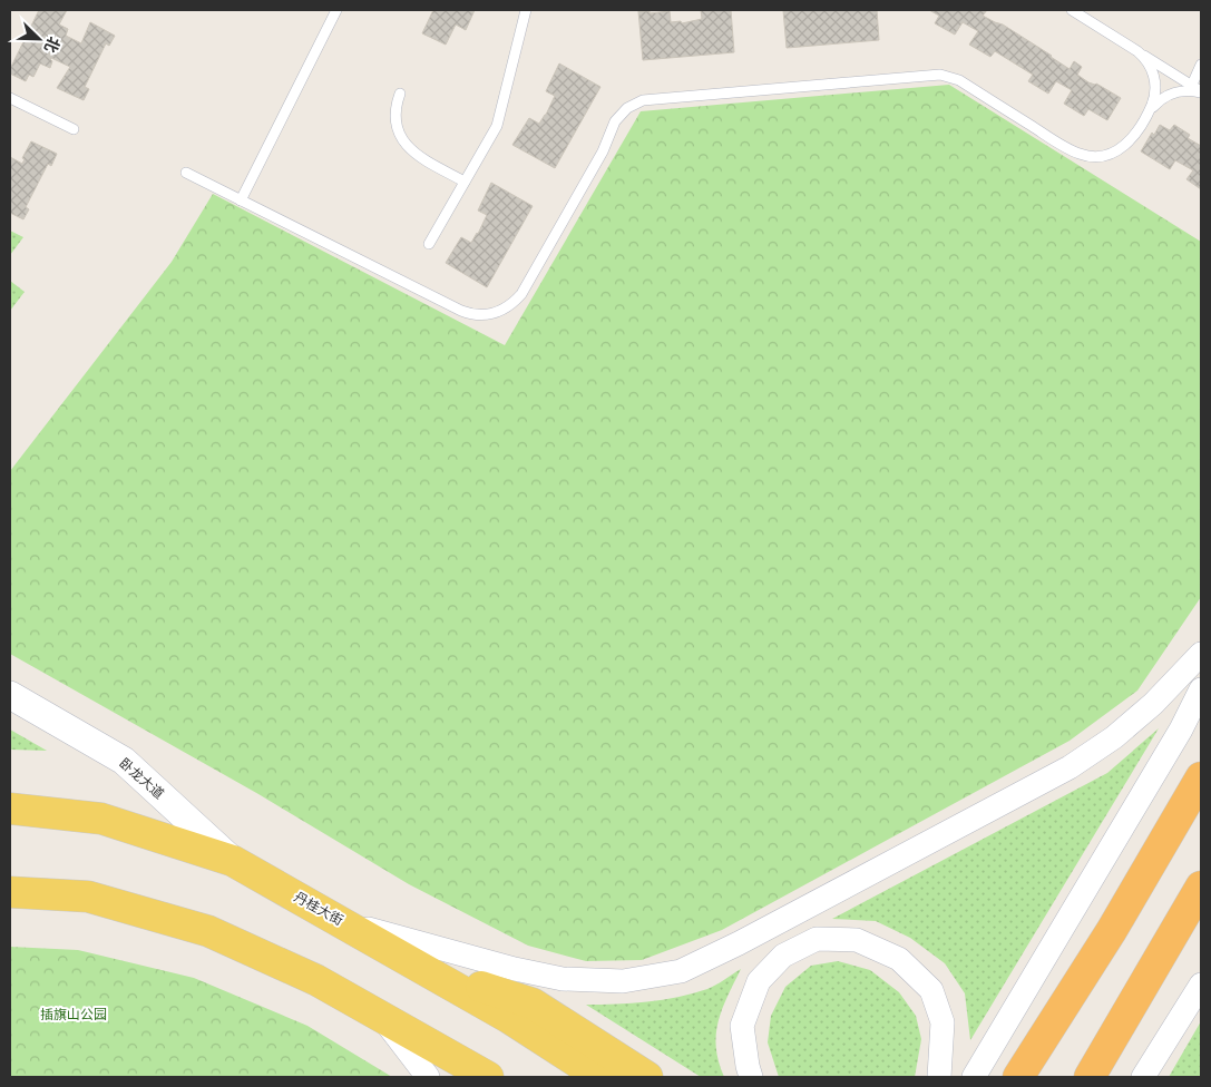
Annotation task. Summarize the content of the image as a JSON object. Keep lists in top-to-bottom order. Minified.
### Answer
{"streets":{"main road":["卧龙大道","丹桂大街"]},"crossings":[["卧龙大道","丹桂大街"]],"parks":["插旗山公园"],"north":"bottom right"}
